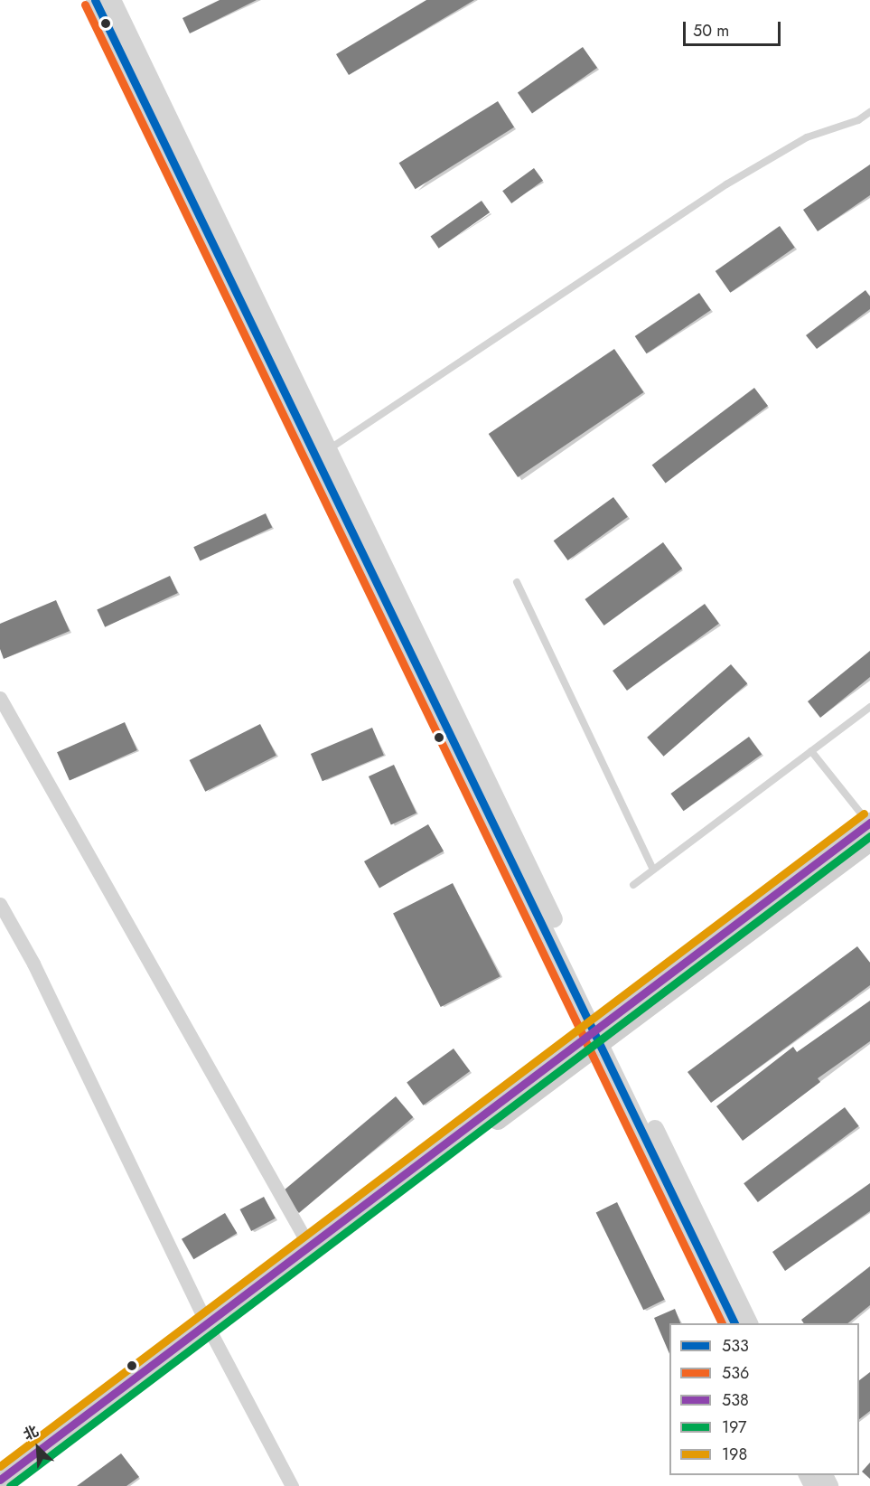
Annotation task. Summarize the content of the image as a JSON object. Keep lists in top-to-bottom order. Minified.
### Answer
{"lines":["transit line 533","transit line 536","transit line 198","transit line 538","transit line 197"],"legend":["533","536","538","197","198"],"scale_bar":"50 m","north":"top left"}
